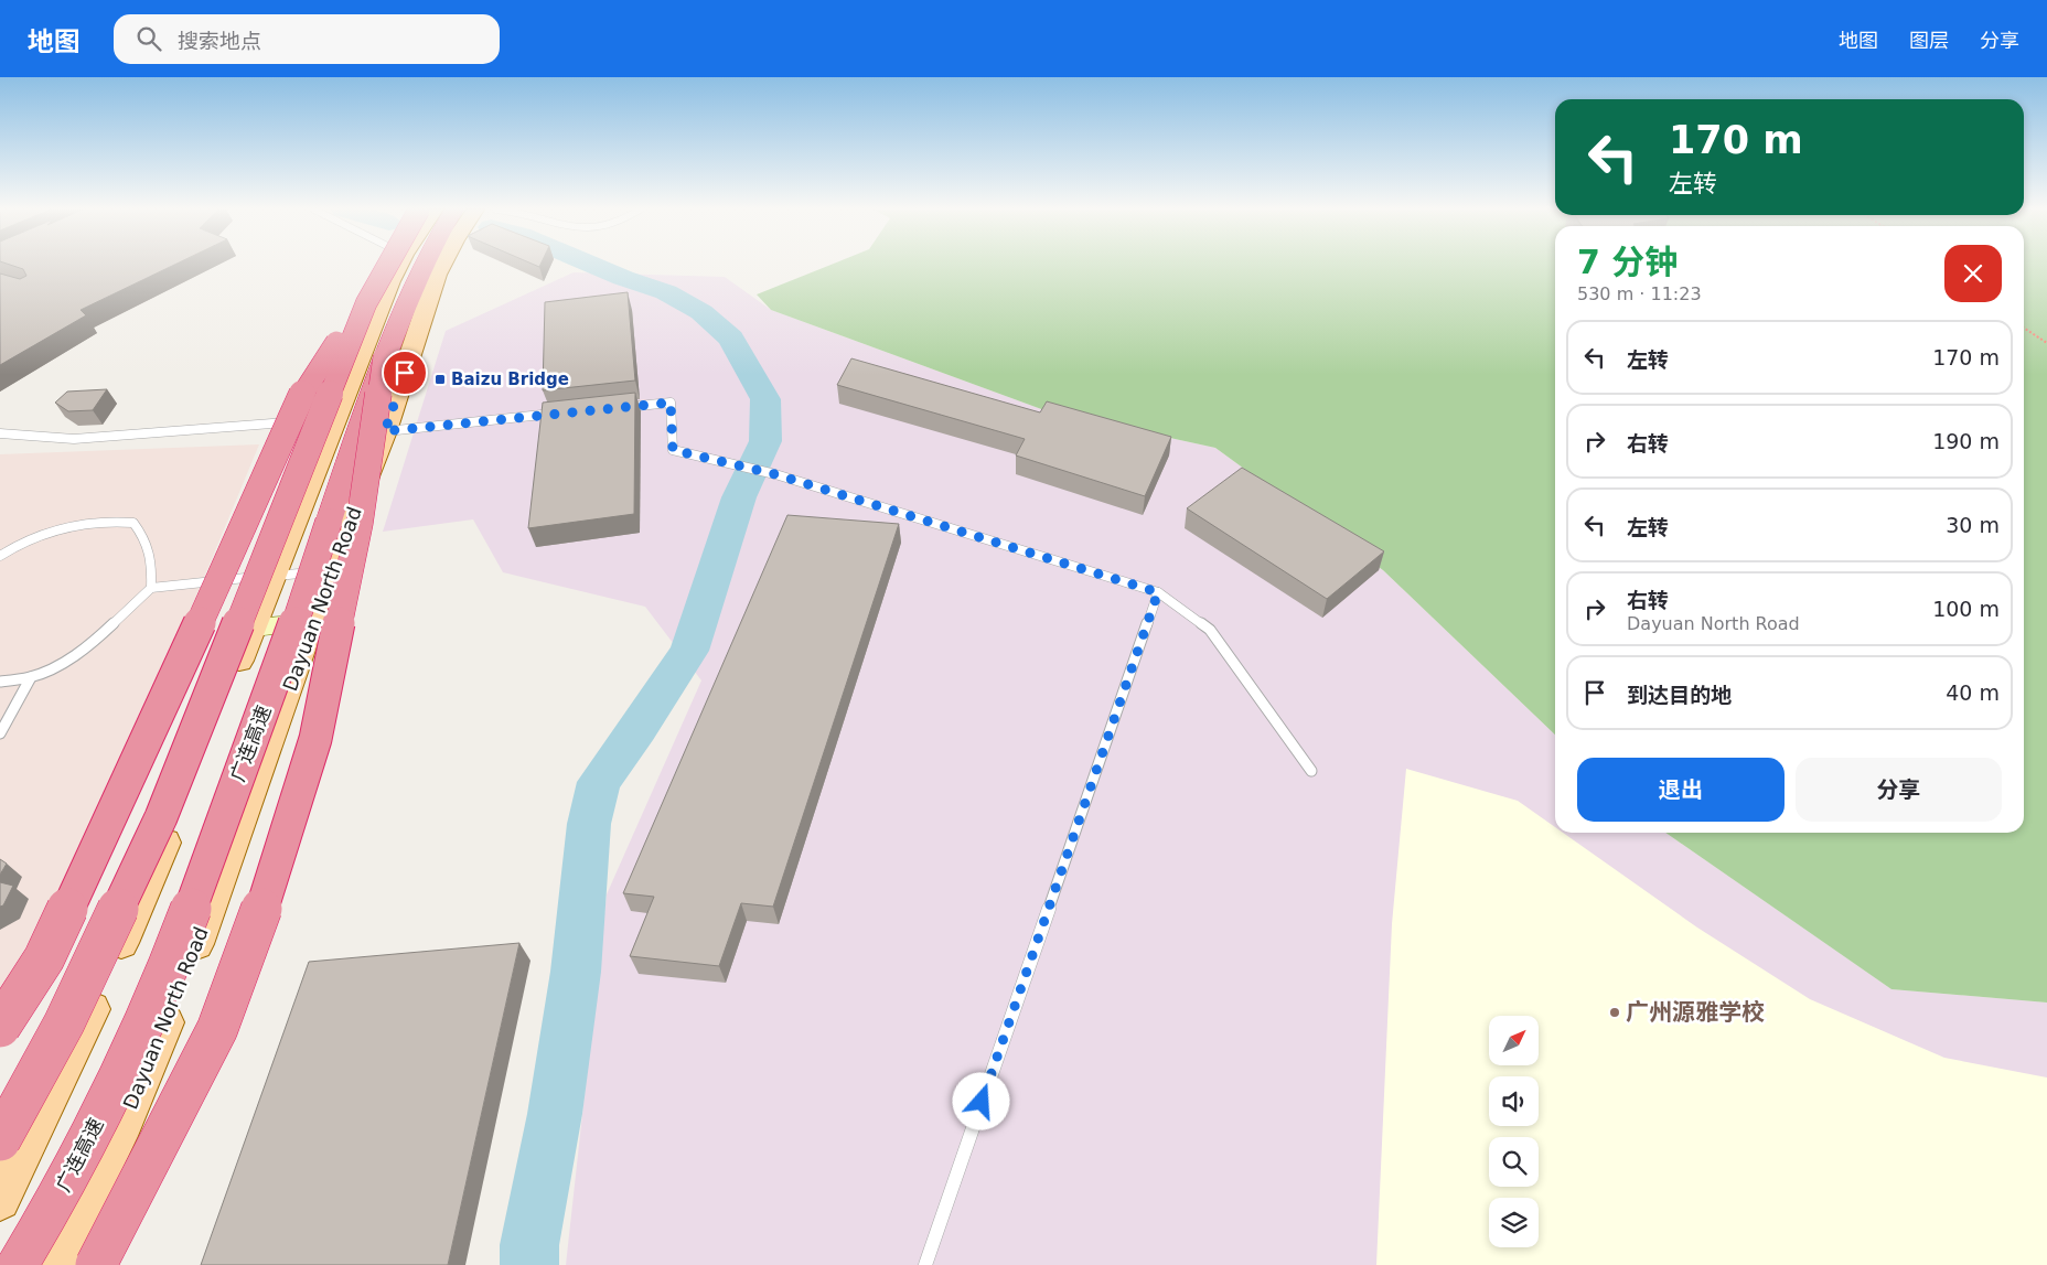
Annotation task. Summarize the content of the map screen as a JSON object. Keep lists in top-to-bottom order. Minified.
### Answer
{"streets":{"highway":["广连高速"],"main road":["Dayuan North Road"]},"places":{"transit":["Baizu Bridge"],"other":["广州源雅学校"]},"north":"top right","page":{"header":"地图","search":"搜索地点","nav":["地图","图层","分享"],"turn":["170 m","左转"],"heading":["7 分钟","530 m · 11:23"],"list":[{"name":"左转","value":"170 m"},{"name":"右转","value":"190 m"},{"name":"左转","value":"30 m"},{"name":"右转","note":"Dayuan North Road","value":"100 m"},{"name":"到达目的地","value":"40 m"}],"buttons":["退出","分享"]}}
